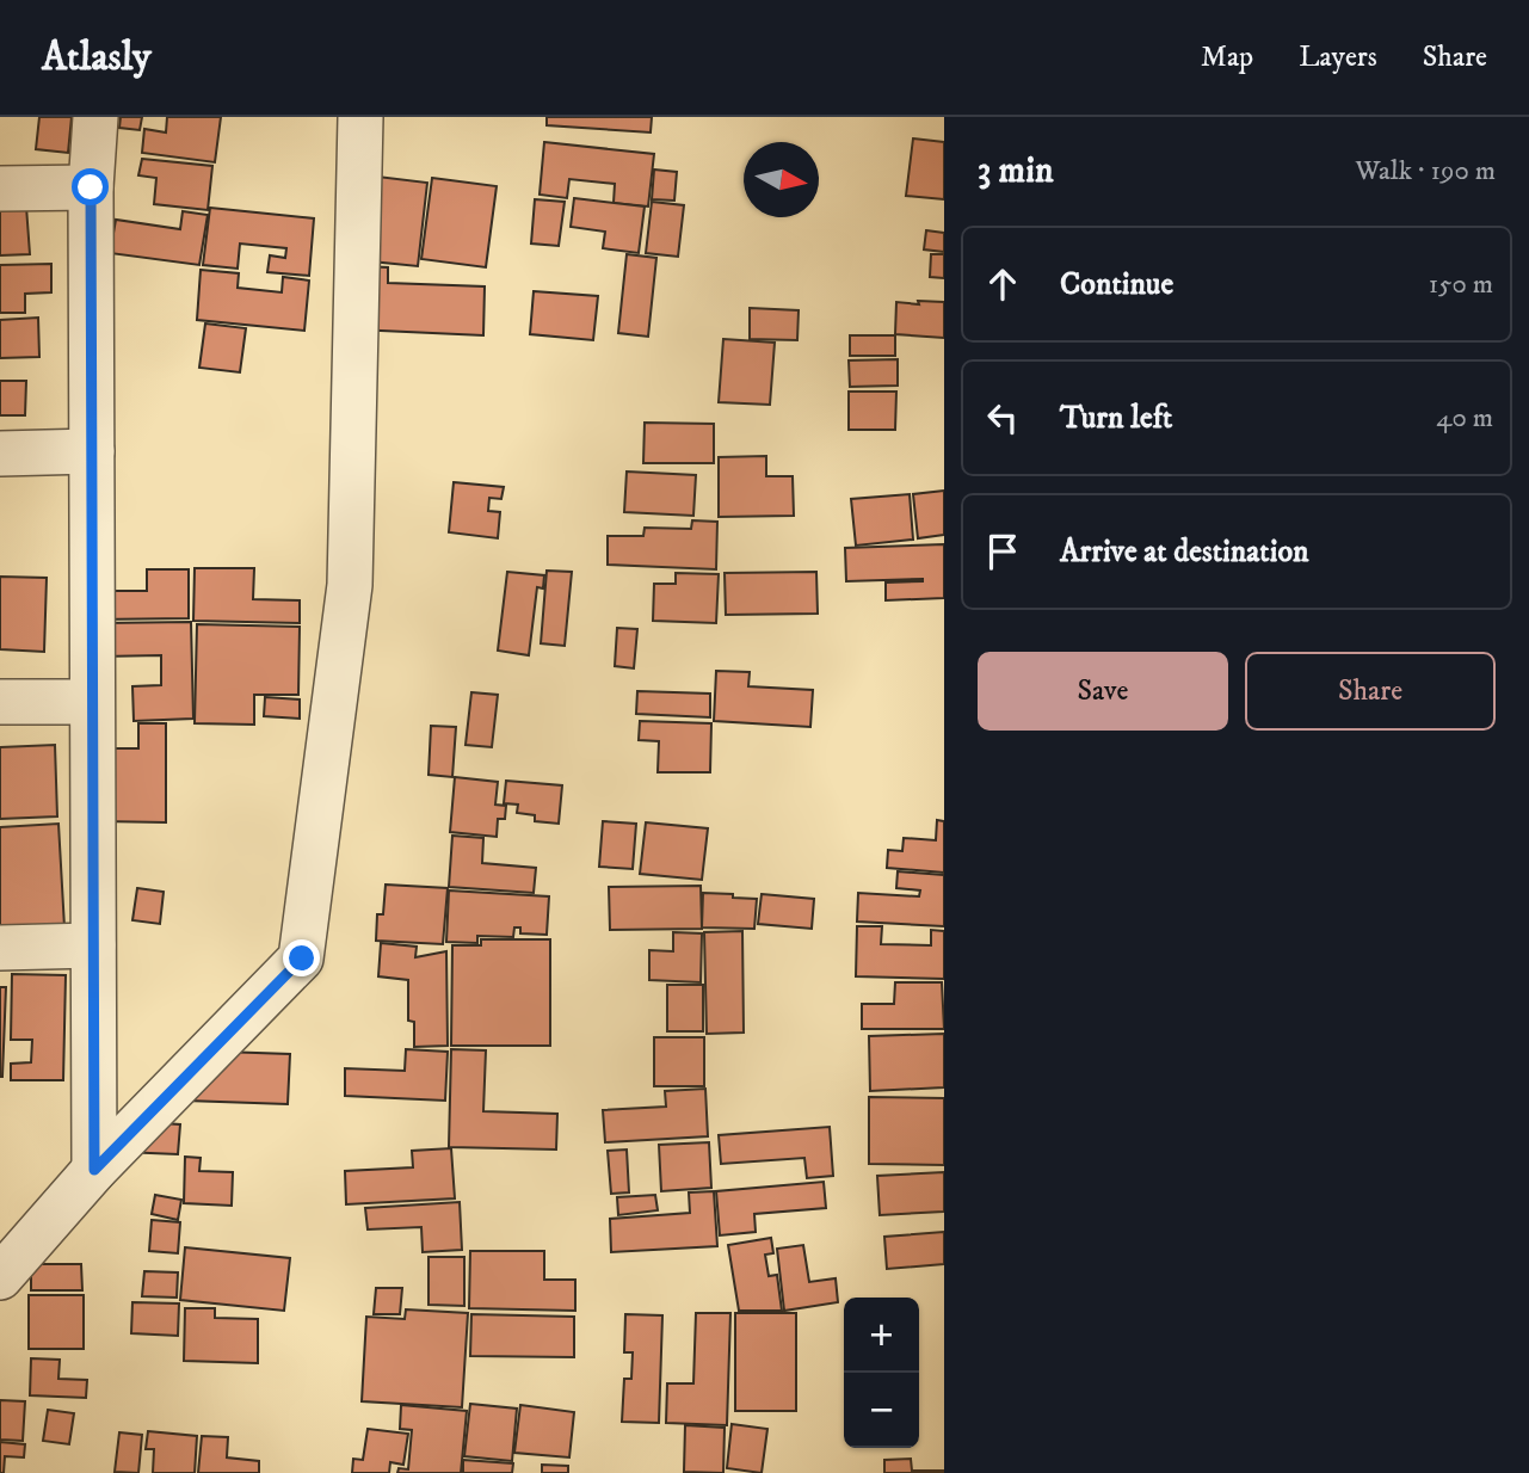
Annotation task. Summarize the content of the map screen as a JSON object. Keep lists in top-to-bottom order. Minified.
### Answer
{"north":"right","page":{"header":"Atlasly","nav":["Map","Layers","Share"],"heading":["3 min","Walk · 190 m"],"list":[["Continue","150 m"],["Turn left","40 m"],"Arrive at destination"],"buttons":["Save","Share"],"map_buttons":["+","−"]}}
